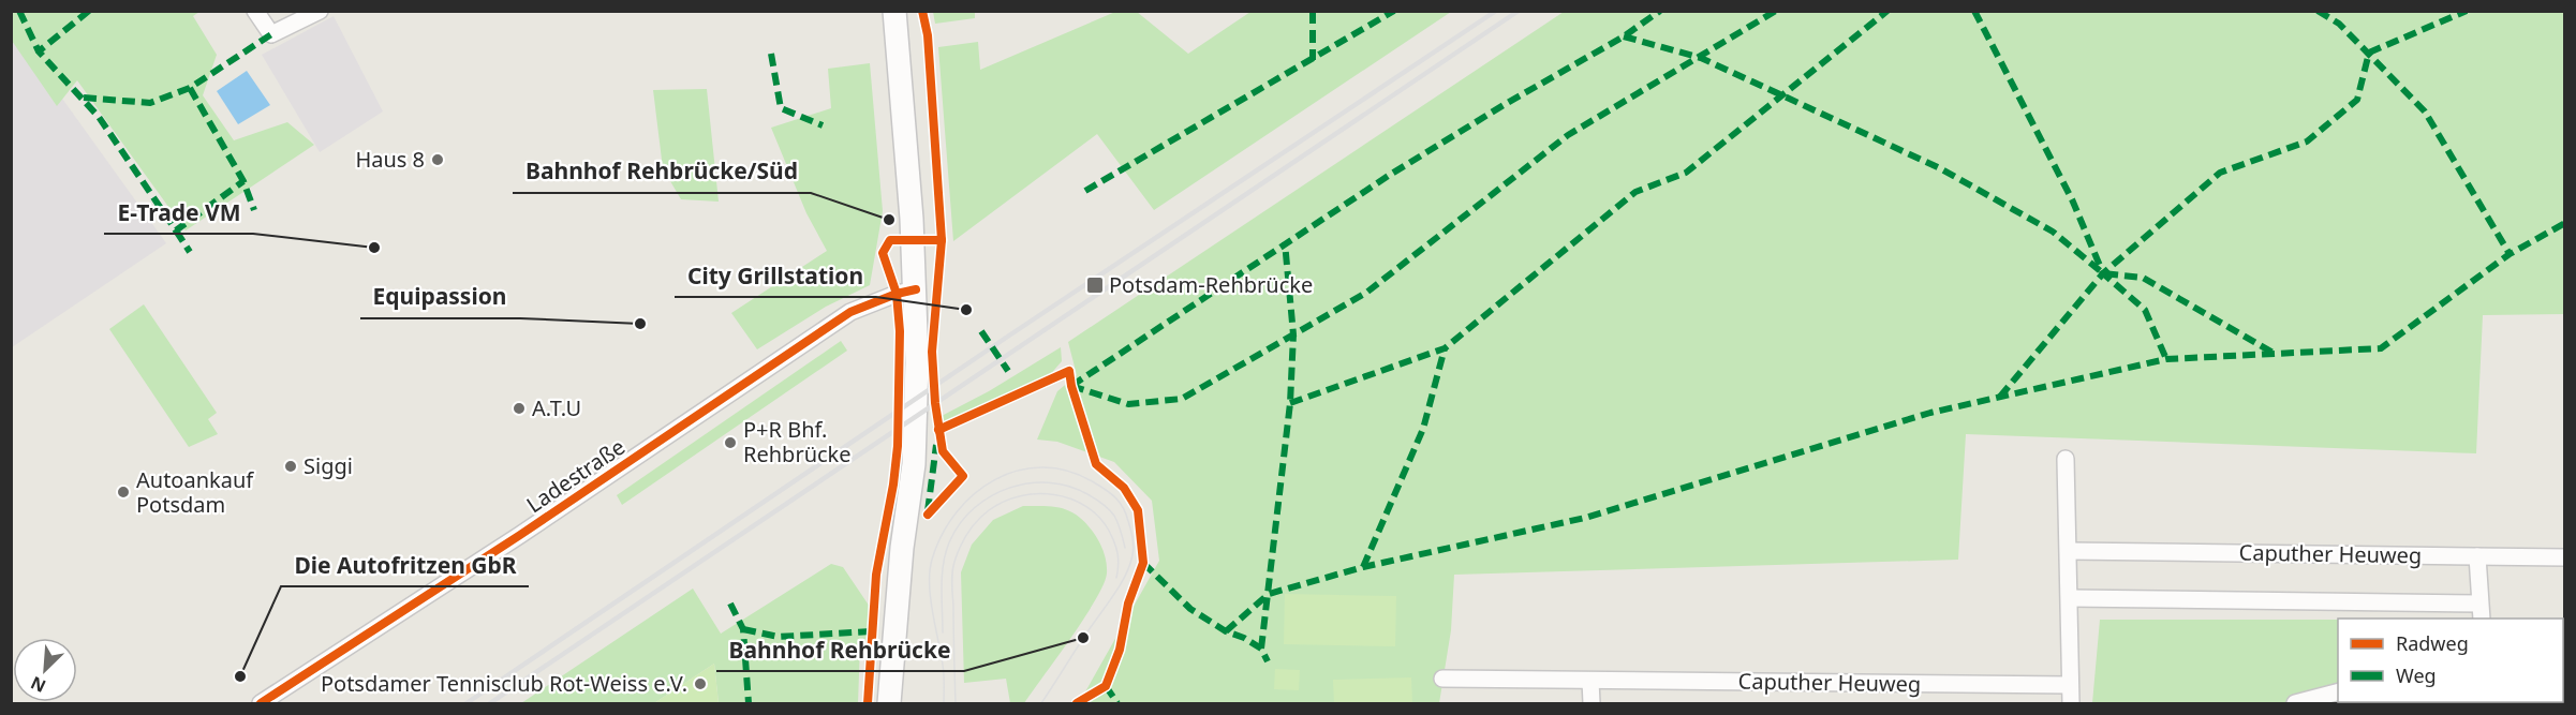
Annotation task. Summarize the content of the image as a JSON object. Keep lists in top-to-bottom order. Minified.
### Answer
{"streets":{"street":["Ladestraße","Caputher Heuweg"]},"places":{"other":["Haus 8","Bahnhof Rehbrücke/Süd","E-Trade VM","City Grillstation","Equipassion","A.T.U","P+R Bhf. Rehbrücke","Siggi","Autoankauf Potsdam","Bahnhof Rehbrücke","Die Autofritzen GbR","Potsdamer Tennisclub Rot-Weiss e.V."],"transit":["Potsdam-Rehbrücke"]},"legend":["Radweg","Weg"],"north":"bottom left"}
